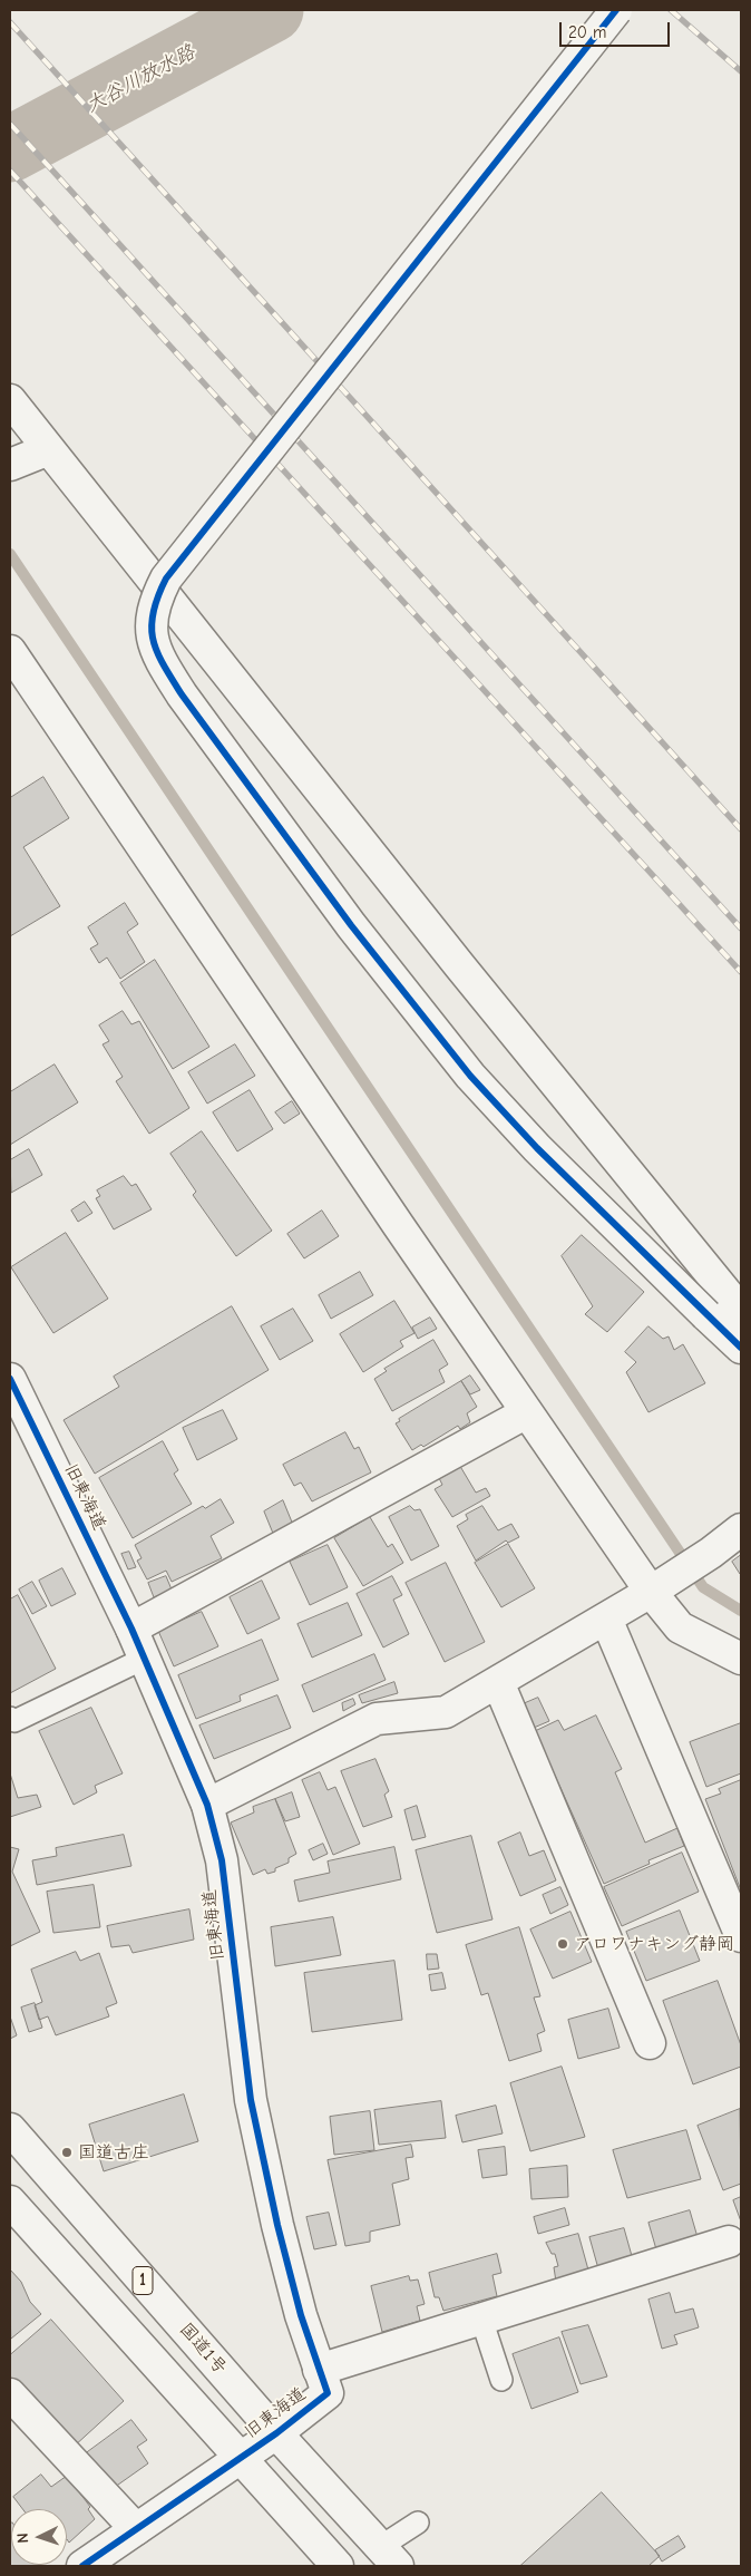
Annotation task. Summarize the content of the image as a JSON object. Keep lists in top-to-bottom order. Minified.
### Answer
{"streets":{"main road":["旧東海道","1","国道1号"]},"crossings":[["旧東海道","国道1号"]],"water":["大谷川放水路"],"places":["アロワナキング静岡","国道古庄"],"scale_bar":"20 m","north":"left"}
